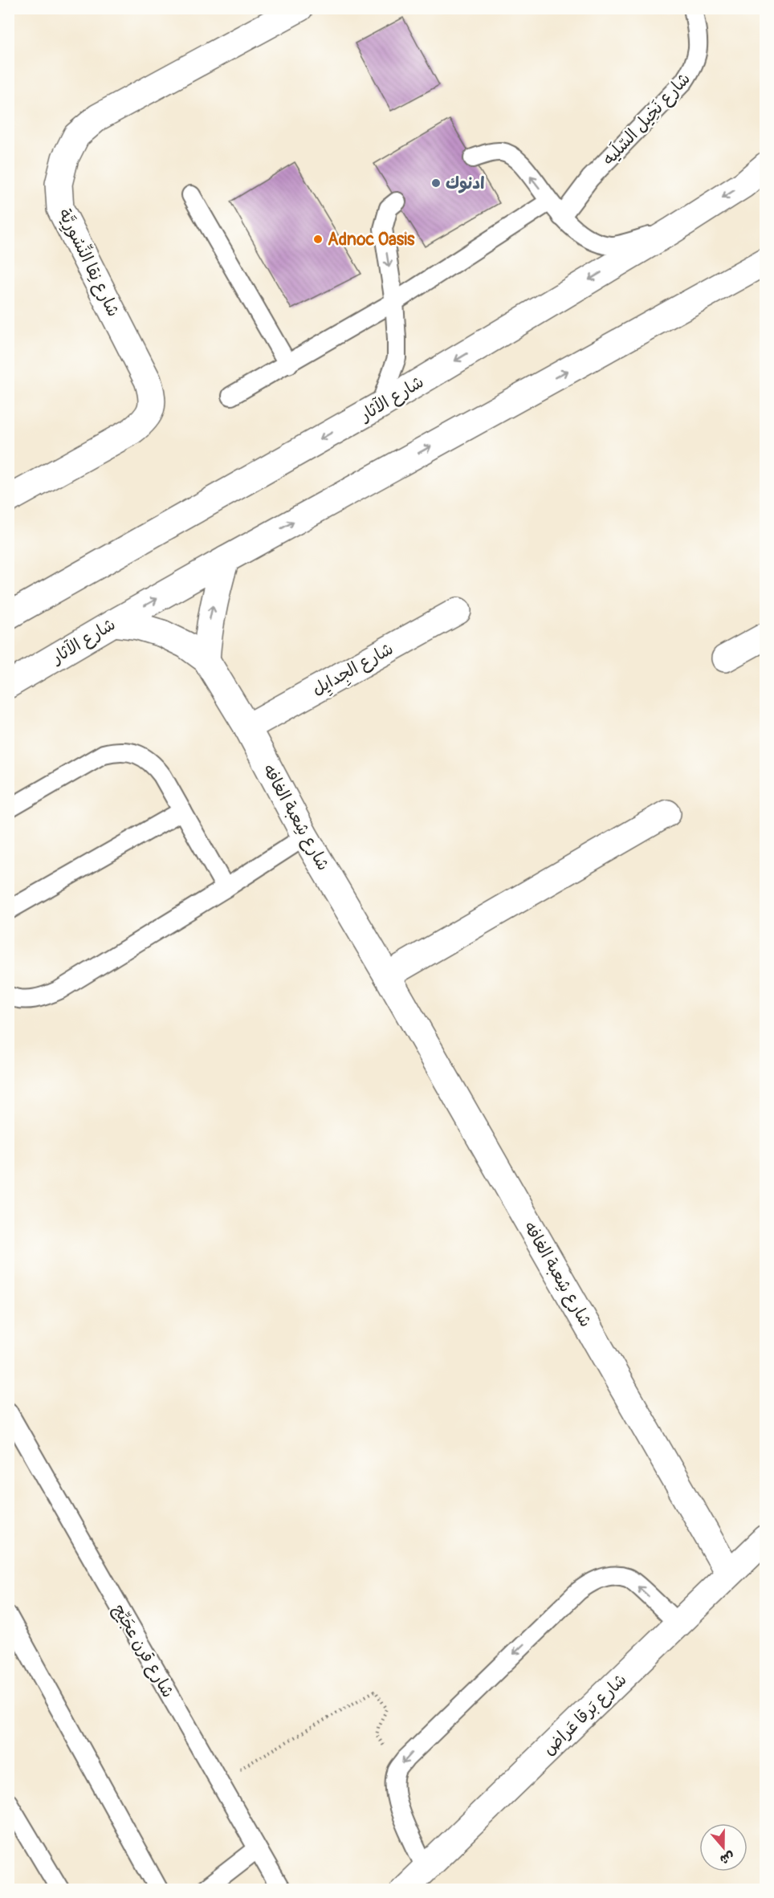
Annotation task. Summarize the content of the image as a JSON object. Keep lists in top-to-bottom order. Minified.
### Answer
{"streets":{"street":["شارع نِقا النِّسُورِيَّة","شارع الآثار","شارع الجِدايِل","شارع شِعبة الغافه","شارع بَرقا عَراض"],"lane":["شارع نَخِيل السّلَيه","شارع قرن عجَيِّج"]},"crossings":[["شارع الآثار","شارع شِعبة الغافه"],["شارع الجِدايِل","شارع شِعبة الغافه"],["شارع شِعبة الغافه","شارع بَرقا عَراض"]],"places":["ادنوك","Adnoc Oasis"],"north":"bottom"}
